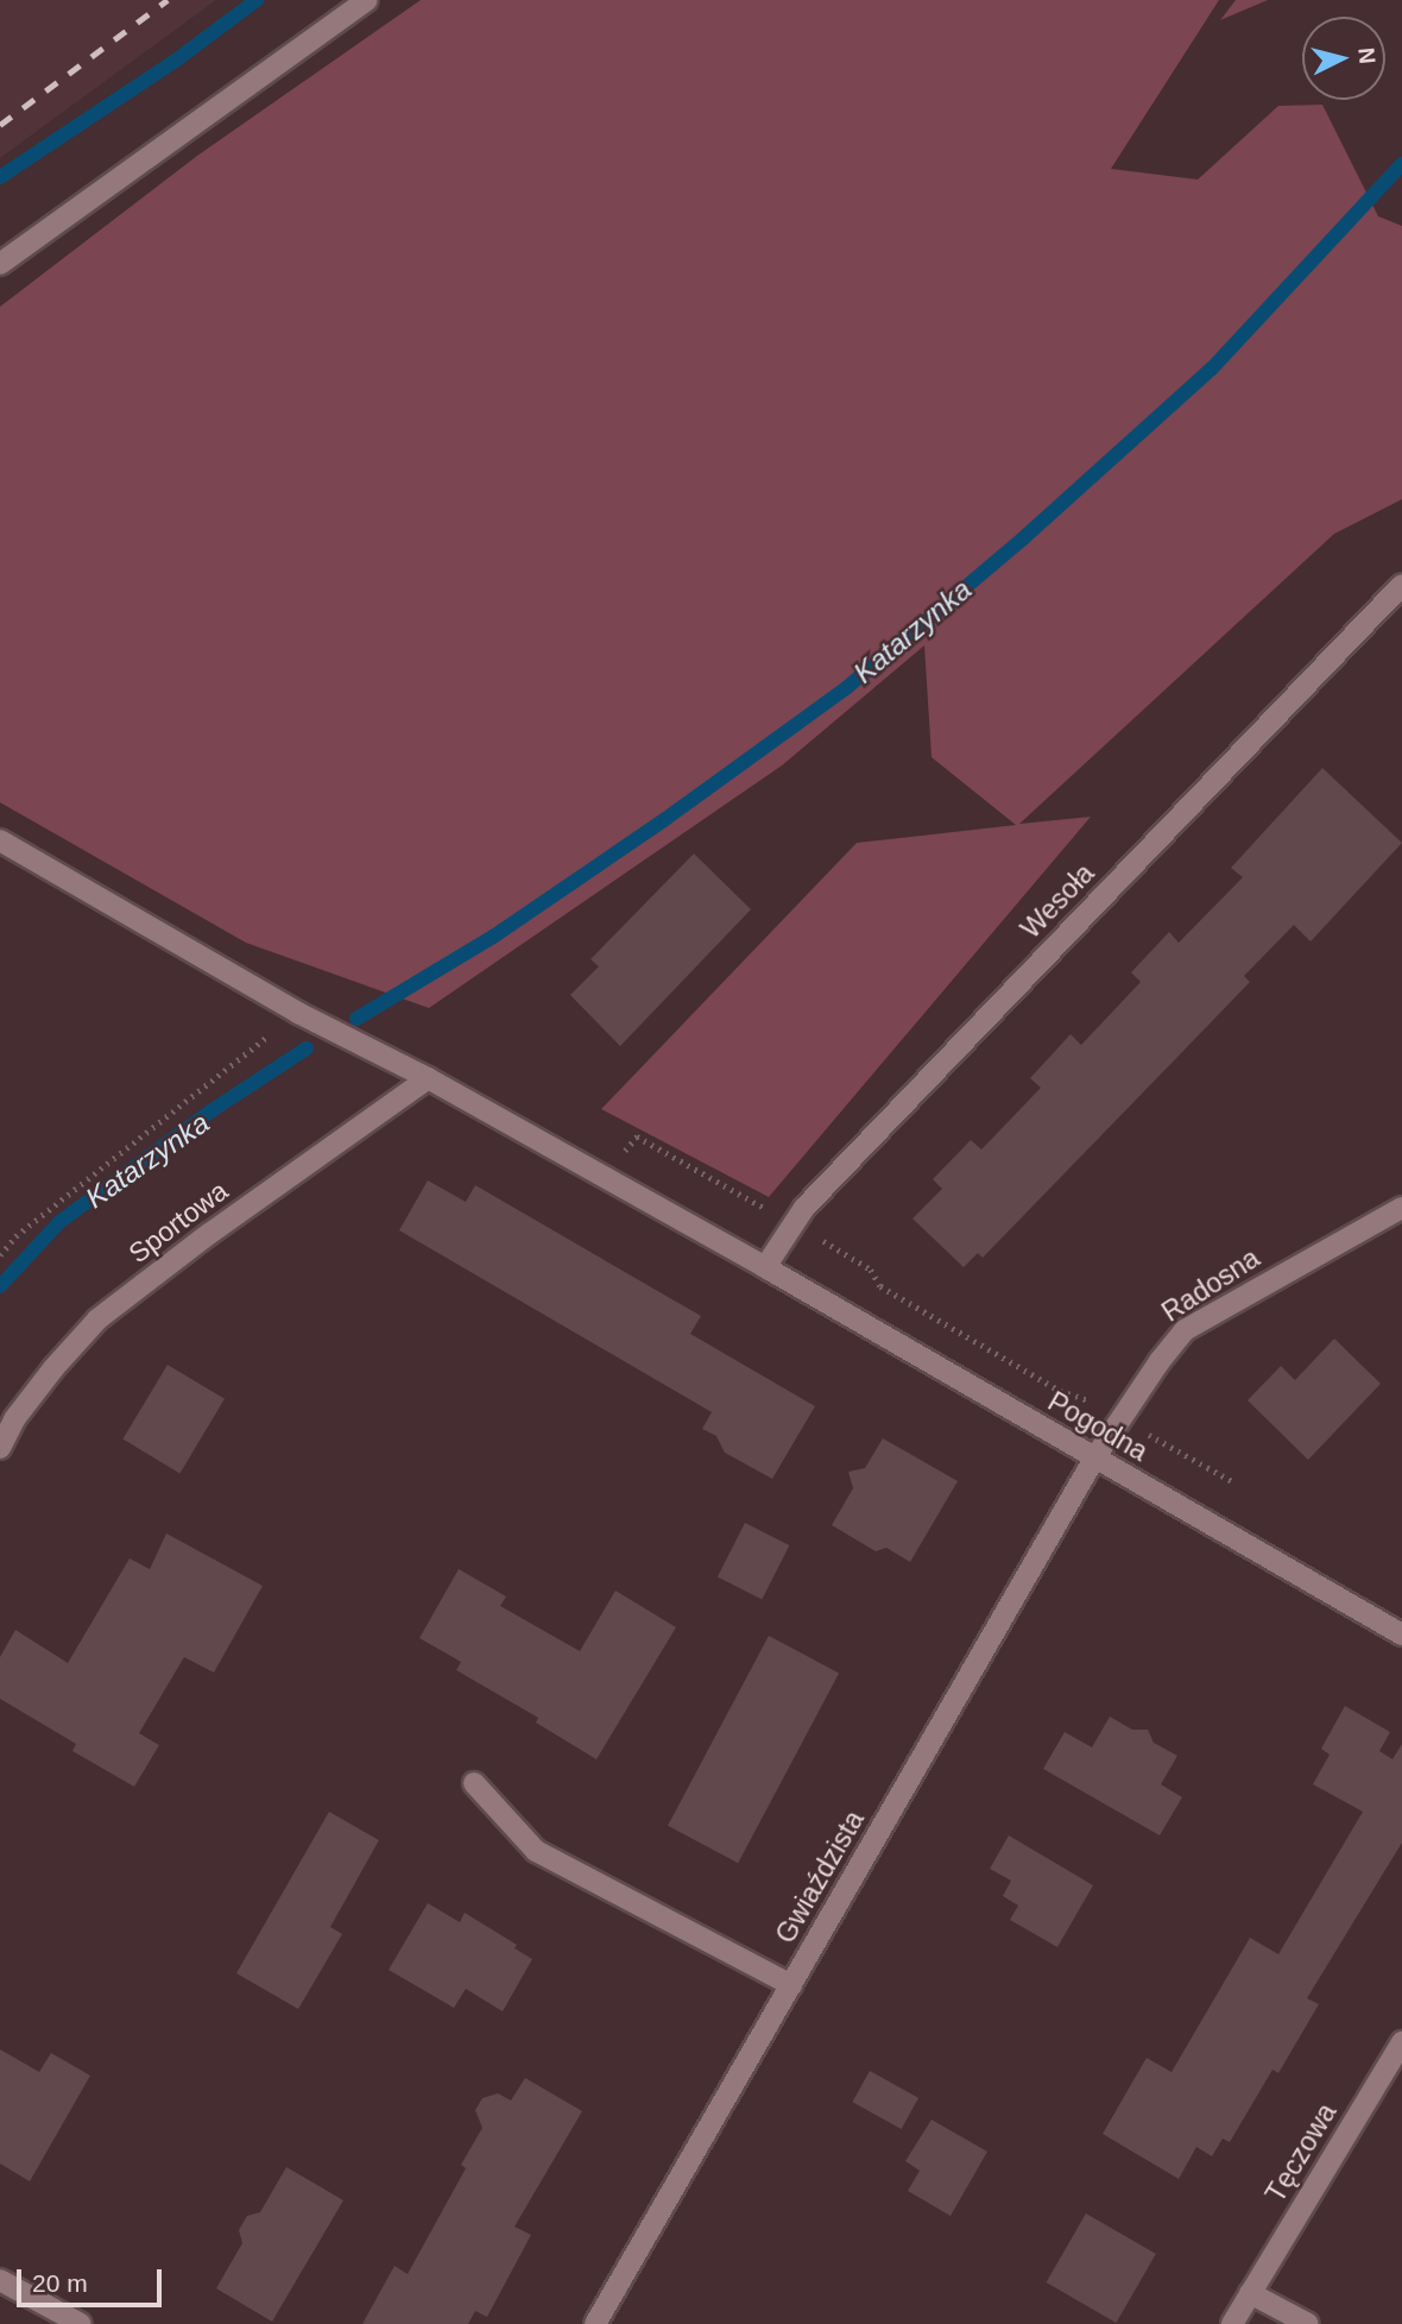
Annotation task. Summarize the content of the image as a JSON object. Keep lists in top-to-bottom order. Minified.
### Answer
{"streets":{"street":["Wesoła","Sportowa","Radosna","Pogodna","Gwiaździsta","Tęczowa"]},"crossings":[["Wesoła","Pogodna"],["Sportowa","Pogodna"],["Radosna","Pogodna"],["Radosna","Gwiaździsta"],["Pogodna","Gwiaździsta"]],"water":["Katarzynka"],"scale_bar":"20 m","north":"right"}
